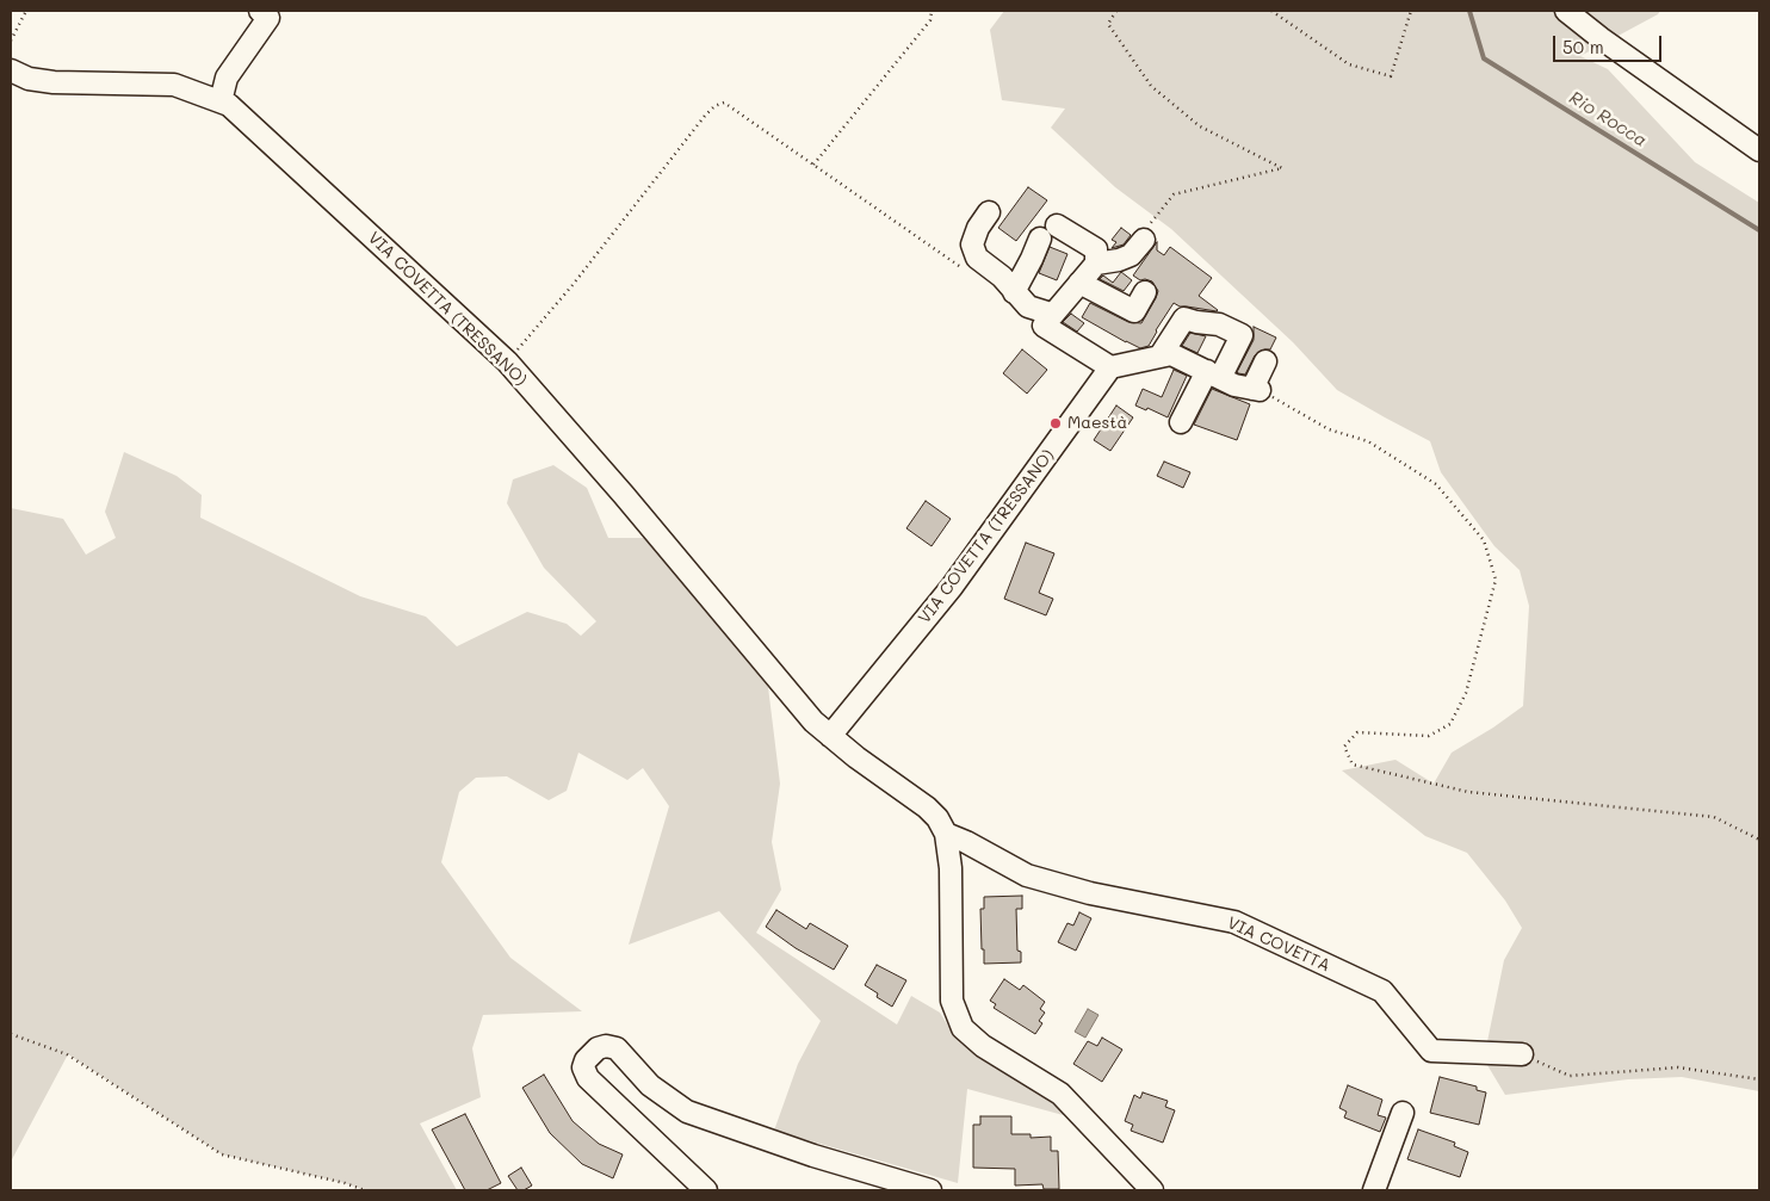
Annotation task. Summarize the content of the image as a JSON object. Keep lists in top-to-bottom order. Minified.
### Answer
{"streets":{"street":["VIA COVETTA (TRESSANO)","VIA COVETTA"]},"crossings":[["VIA COVETTA (TRESSANO)","VIA COVETTA"]],"water":["Rio Rocca"],"places":["Maestà"],"scale_bar":"50 m"}
